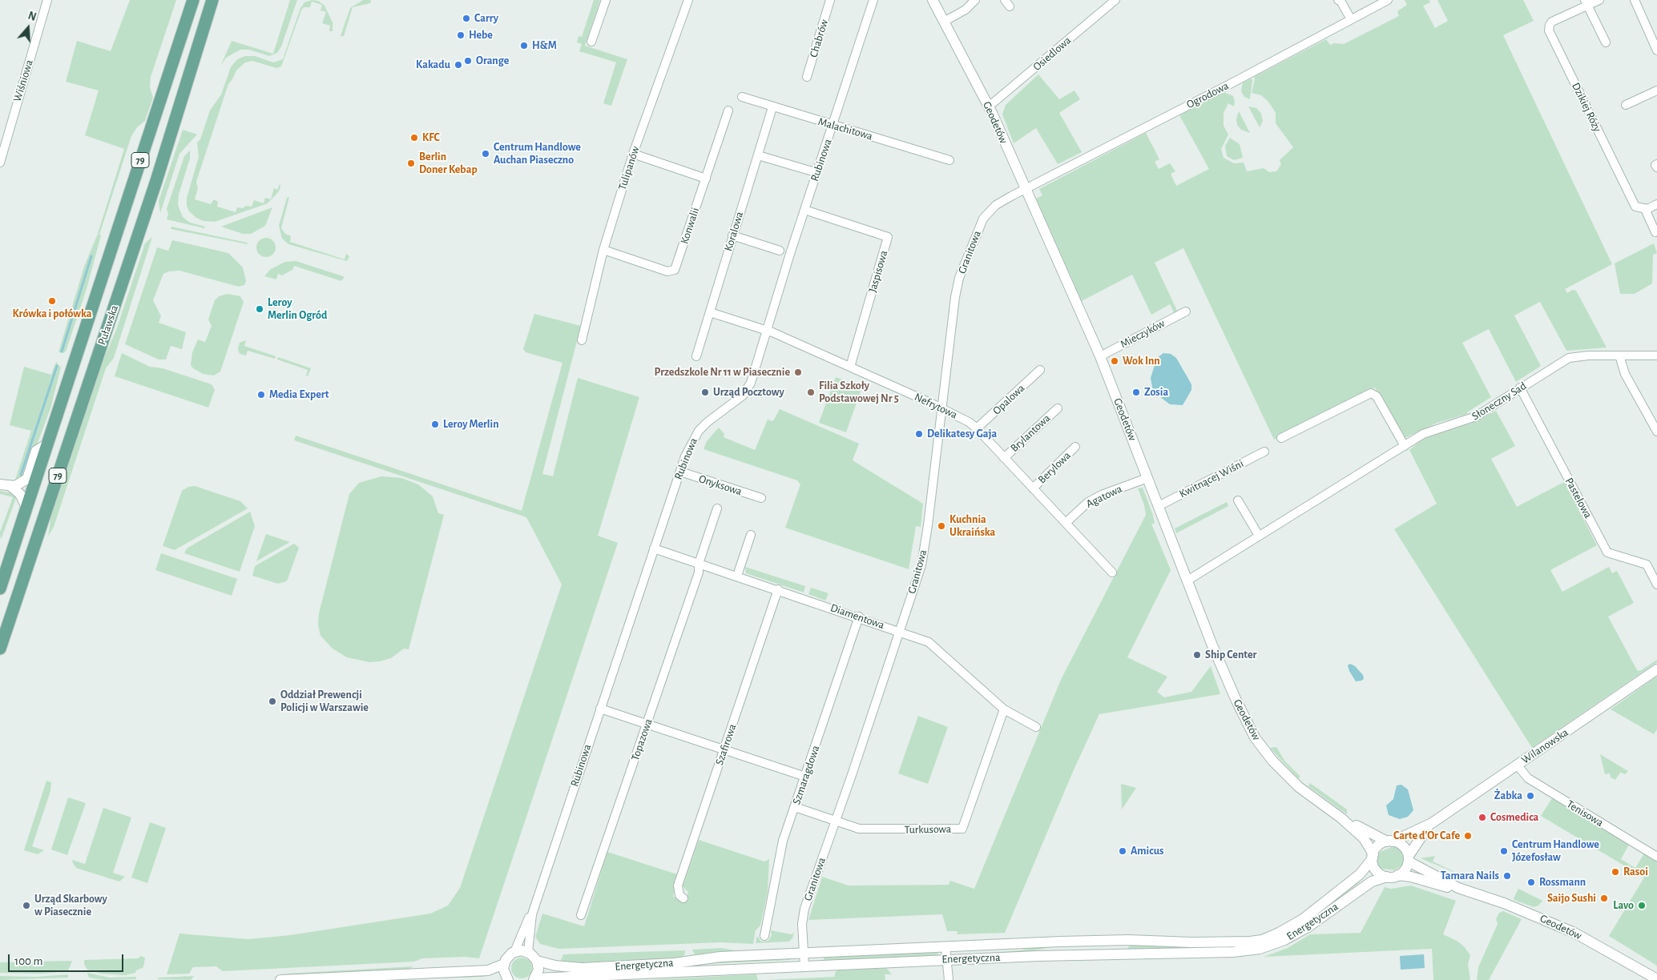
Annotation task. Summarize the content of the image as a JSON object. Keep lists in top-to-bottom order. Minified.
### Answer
{"streets":{"main road":["79","Puławska"],"street":["Chabrów","Osiedlowa","Wiśniowa","Ogrodowa","Dzikiej Róży","Geodetów","Malachitowa","Rubinowa","Tulipanów","Konwalii","Koralowa","Granitowa","Jaspisowa","Mieczyków","Opalowa","Słoneczny Sad","Nefrytowa","Brylantowa","Berylowa","Kwitnącej Wiśni","Onyksowa","Agatowa","Pastelowa","Diamentowa","Topazowa","Szafirowa","Wilanowska","Szmaragdowa","Tenisowa","Turkusowa","Energetyczna"]},"crossings":[["Osiedlowa","Geodetów"],["Ogrodowa","Geodetów"],["Ogrodowa","Granitowa"],["Geodetów","Granitowa"],["Geodetów","Mieczyków"],["Geodetów","Słoneczny Sad"],["Geodetów","Kwitnącej Wiśni"],["Geodetów","Agatowa"],["Geodetów","Wilanowska"],["Geodetów","Energetyczna"],["Malachitowa","Rubinowa"],["Malachitowa","Koralowa"],["Rubinowa","Jaspisowa"],["Rubinowa","Nefrytowa"],["Rubinowa","Onyksowa"],["Rubinowa","Diamentowa"],["Rubinowa","Energetyczna"],["Tulipanów","Konwalii"],["Koralowa","Nefrytowa"],["Granitowa","Nefrytowa"],["Granitowa","Diamentowa"],["Granitowa","Turkusowa"],["Granitowa","Energetyczna"],["Jaspisowa","Nefrytowa"],["Opalowa","Nefrytowa"],["Słoneczny Sad","Pastelowa"],["Nefrytowa","Brylantowa"],["Nefrytowa","Berylowa"],["Nefrytowa","Agatowa"],["Diamentowa","Topazowa"],["Diamentowa","Szafirowa"],["Diamentowa","Szmaragdowa"],["Diamentowa","Turkusowa"],["Wilanowska","Tenisowa"],["Wilanowska","Energetyczna"],["Szmaragdowa","Turkusowa"]],"places":["Carry","Hebe","H&M","Orange","Kakadu","KFC","Centrum Handlowe Auchan Piaseczno","Berlin Doner Kebap","Krówka i połówka","Leroy Merlin Ogród","Wok Inn","Przedszkole Nr 11 w Piasecznie","Urząd Pocztowy","Filia Szkoły Podstawowej Nr 5","Zosia","Media Expert","Leroy Merlin","Delikatesy Gaja","Kuchnia Ukraińska","Ship Center","Oddział Prewencji Policji w Warszawie","Żabka","Cosmedica","Carte d'Or Cafe","Amicus","Centrum Handlowe Józefosław","Rasoi","Tamara Nails","Rossmann","Saijo Sushi","Urząd Skarbowy w Piasecznie","Lavo"],"scale_bar":"100 m","north":"top"}
